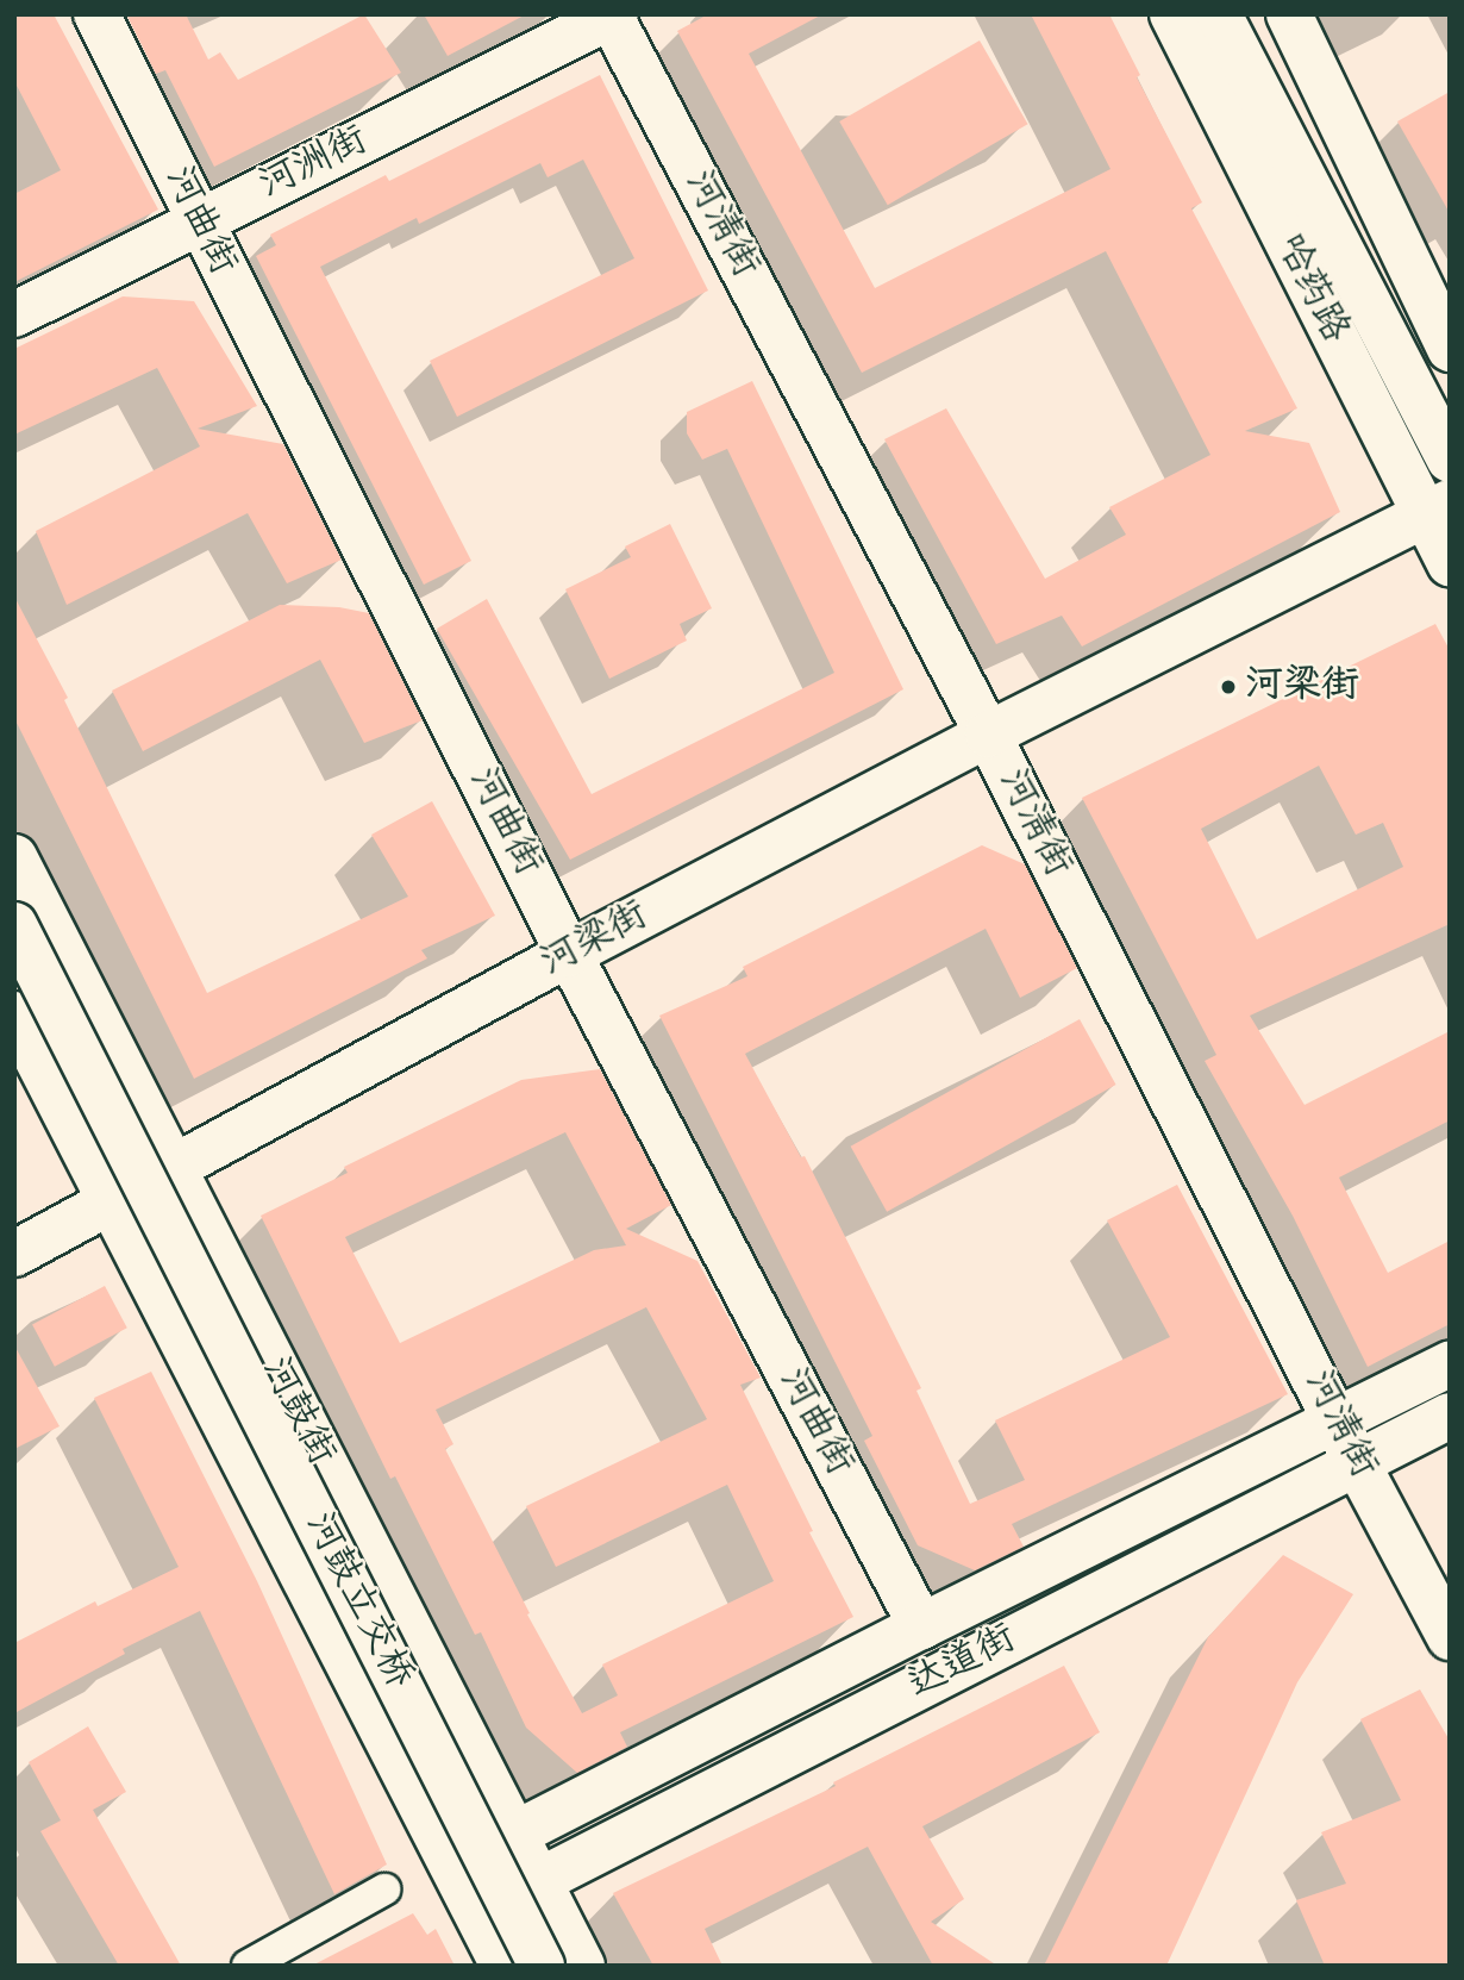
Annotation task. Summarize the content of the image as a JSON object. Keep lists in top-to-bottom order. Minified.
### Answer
{"streets":{"main road":["河洲街","河曲街","河清街","哈药路","河梁街","河鼓街","河鼓立交桥","达道街"]},"crossings":[["河洲街","河曲街"],["河洲街","河清街"],["河曲街","河梁街"],["河清街","河梁街"],["河清街","达道街"],["哈药路","河梁街"],["河梁街","河鼓街"],["河鼓街","达道街"]],"places":["河梁街"]}
